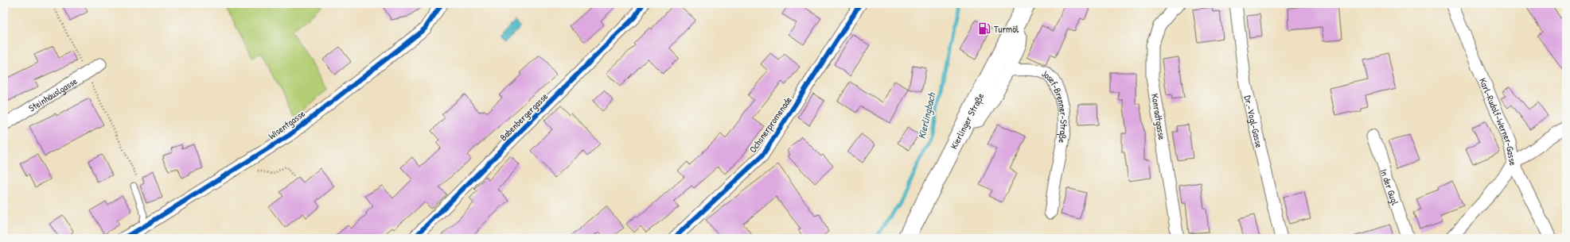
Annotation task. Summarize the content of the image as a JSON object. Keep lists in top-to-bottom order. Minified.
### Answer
{"streets":{"main road":["Kierlinger Straße"],"street":["Steinhäuslgasse","Josef-Brenner-Straße","Babenbergergasse","Konradtgasse","Dr.-Vogl-Gasse","Karl-Rudolf-Werner-Gasse","Wisentgasse","Ochsnerpromenade","In der Gugl"]},"water":["Kierlingbach"],"places":{"fuel station":["Turmöl"]}}
